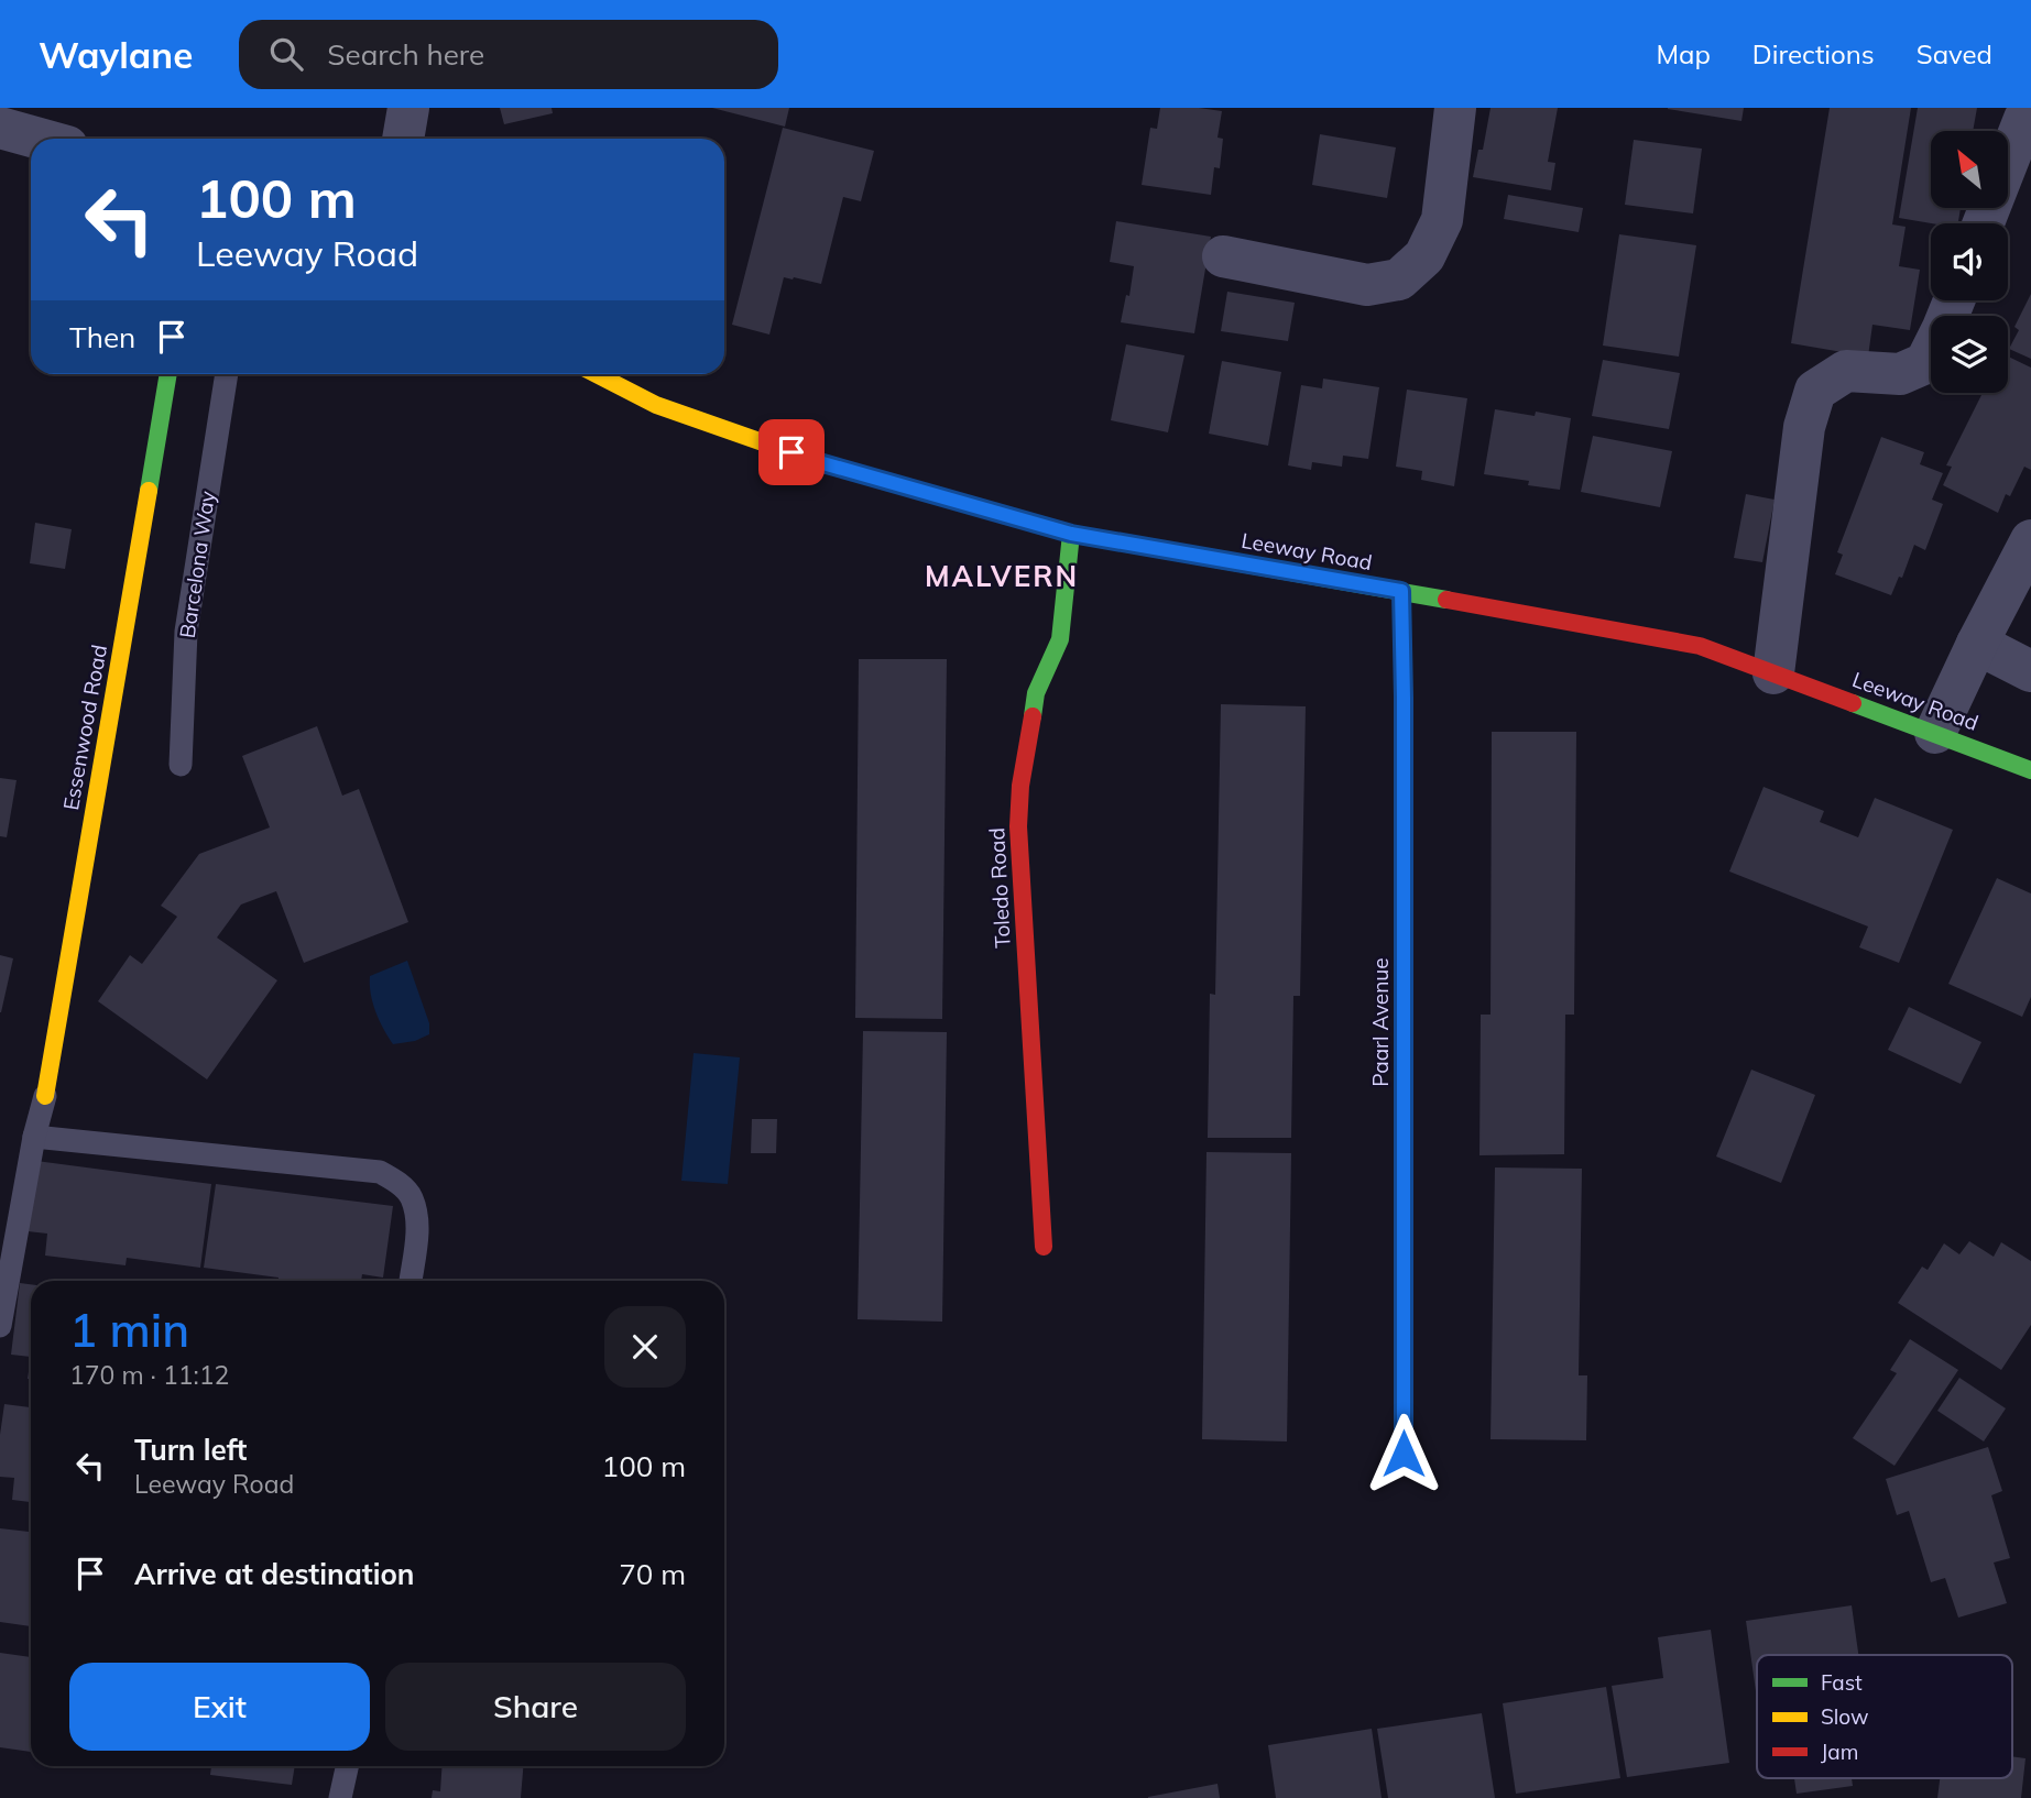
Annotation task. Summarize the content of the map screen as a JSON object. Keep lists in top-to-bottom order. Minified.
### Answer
{"streets":{"street":["Leeway Road","Essenwood Road","Toledo Road","Paarl Avenue"],"lane":["Barcelona Way"]},"crossings":[["Leeway Road","Toledo Road"],["Leeway Road","Paarl Avenue"]],"districts":["MALVERN"],"legend":["Fast","Slow","Jam"],"north":"top left","page":{"header":"Waylane","search":"Search here","nav":["Map","Directions","Saved"],"turn":["100 m","Leeway Road"],"then":"Then","heading":["1 min","170 m · 11:12"],"list":[{"name":"Turn left","note":"Leeway Road","value":"100 m"},{"name":"Arrive at destination","value":"70 m"}],"buttons":["Exit","Share"]}}
